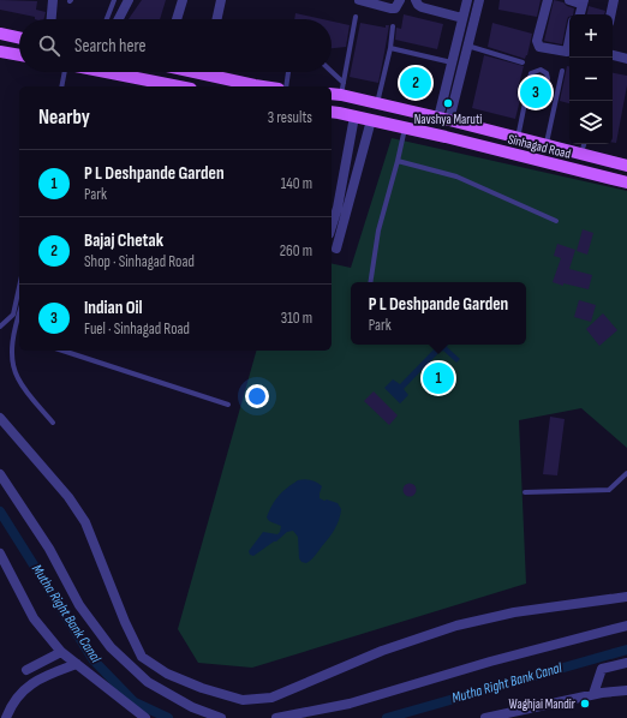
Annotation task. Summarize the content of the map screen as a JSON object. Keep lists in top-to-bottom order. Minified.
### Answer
{"streets":{"main road":["Sinhagad Road"]},"water":["Mutha Right Bank Canal"],"places":["Navshya Maruti","Waghjai Mandir"],"page":{"map_buttons":["+","−"],"search":"Search here","pins":["2","3","1"],"heading":["Nearby","3 results"],"list":[{"mark":"1","name":"P L Deshpande Garden","note":"Park","value":"140 m"},{"mark":"2","name":"Bajaj Chetak","note":"Shop · Sinhagad Road","value":"260 m"},{"mark":"3","name":"Indian Oil","note":"Fuel · Sinhagad Road","value":"310 m"}],"popup":["P L Deshpande Garden","Park"]}}
